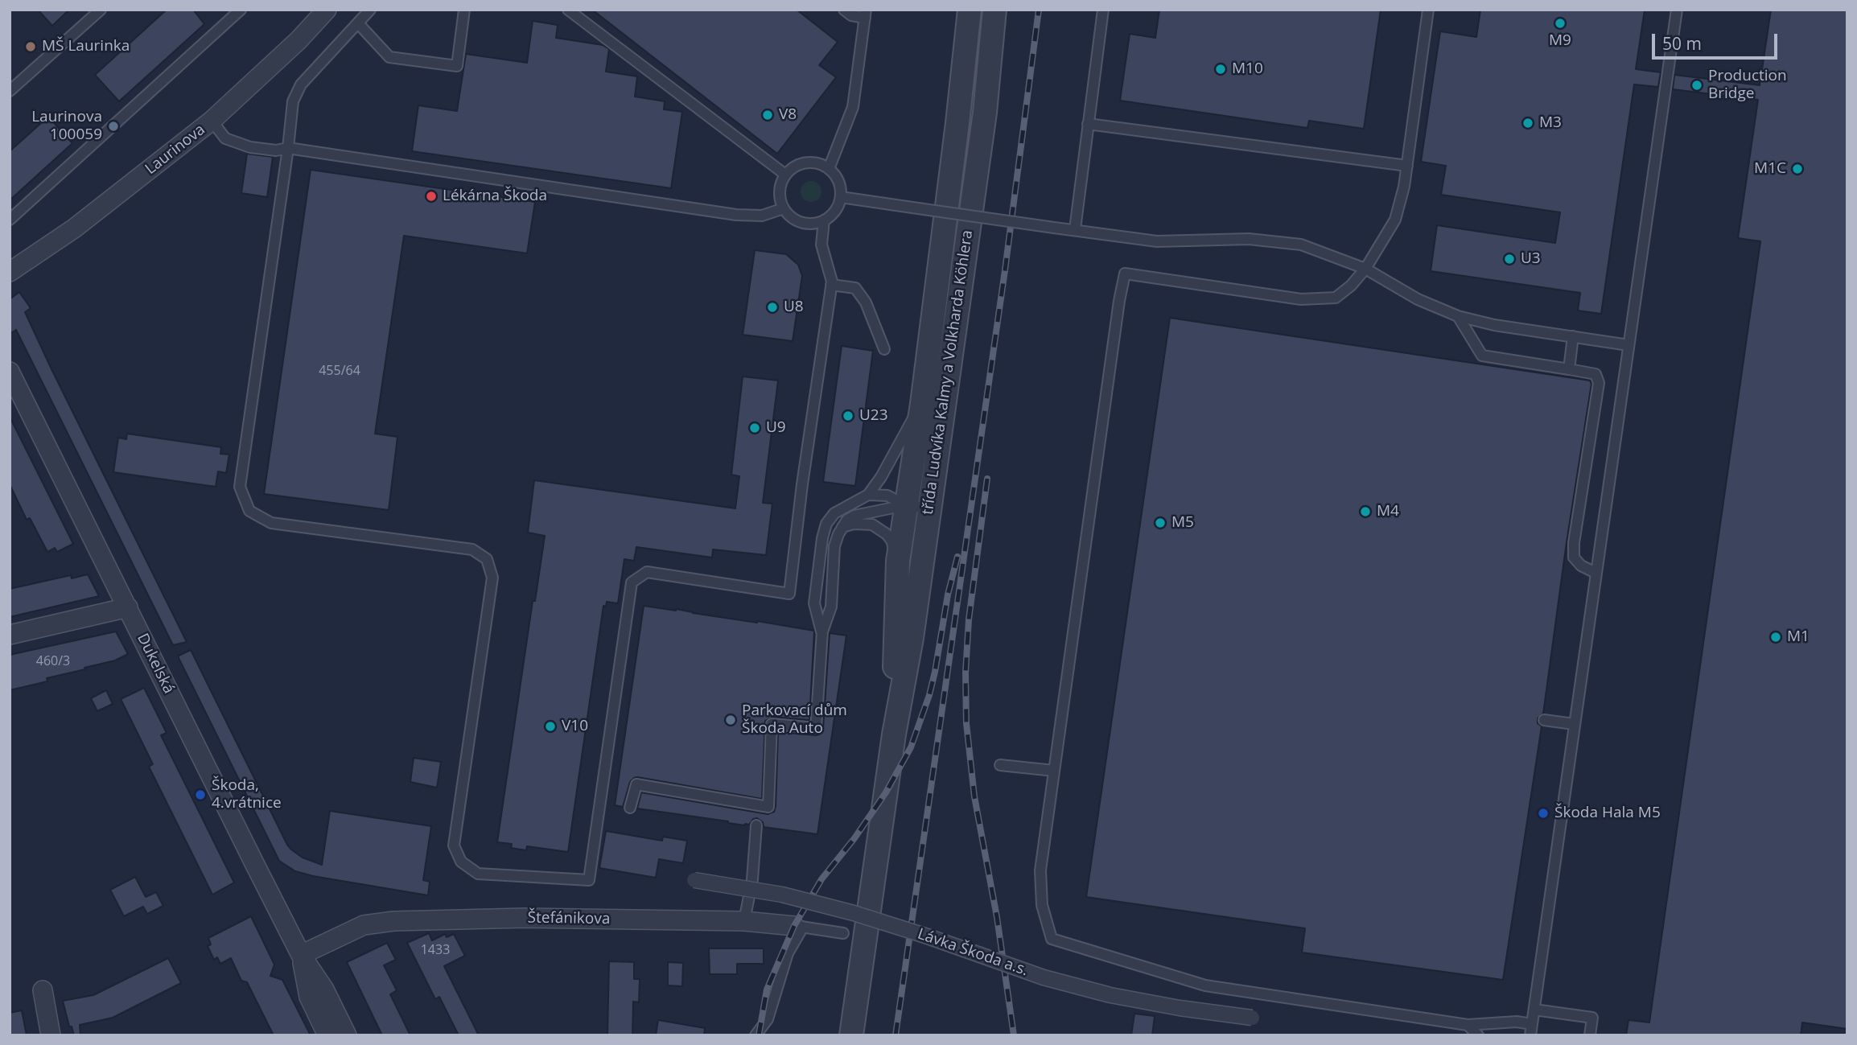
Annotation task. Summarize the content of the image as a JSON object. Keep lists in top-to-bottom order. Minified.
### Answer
{"streets":{"street":["Laurinova","třída Ludvíka Kalmy a Volkharda Köhlera","Dukelská","Štefánikova","Lávka Škoda a.s."]},"crossings":[["Dukelská","Štefánikova"]],"places":["M9","MŠ Laurinka","M10","Production Bridge","V8","M3","Laurinova 100059","M1C","Lékárna Škoda","U3","U8","U23","U9","M4","M5","M1","Parkovací dům Škoda Auto","V10","Škoda, 4.vrátnice","Škoda Hala M5"],"house_numbers":["455/64","460/3","1433"],"scale_bar":"50 m"}
